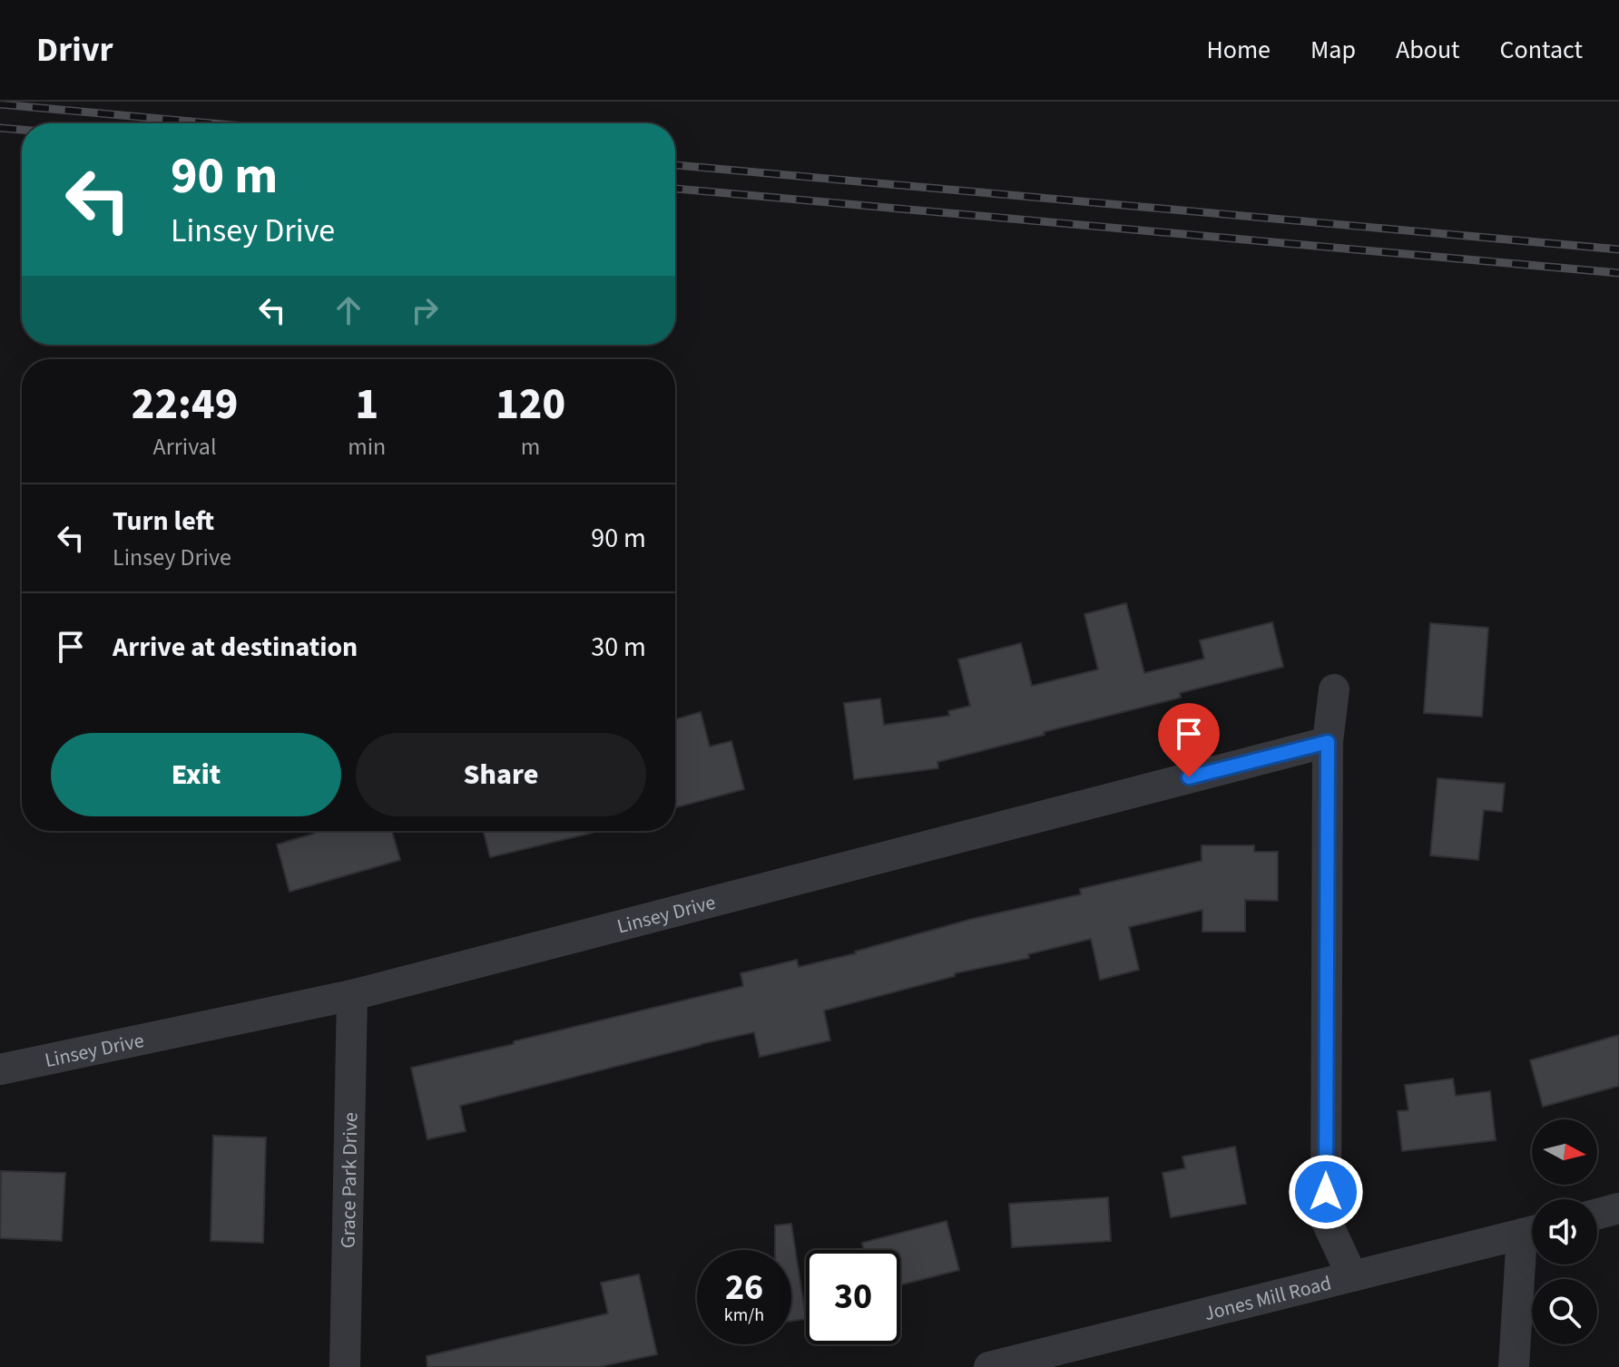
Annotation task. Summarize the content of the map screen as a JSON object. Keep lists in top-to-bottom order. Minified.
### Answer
{"streets":{"street":["Linsey Drive","Grace Park Drive","Jones Mill Road"]},"crossings":[["Linsey Drive","Grace Park Drive"]],"north":"right","page":{"header":"Drivr","nav":["Home","Map","About","Contact"],"turn":["90 m","Linsey Drive"],"eta":["22:49","Arrival","1","min","120","m"],"list":[{"name":"Turn left","note":"Linsey Drive","value":"90 m"},{"name":"Arrive at destination","value":"30 m"}],"buttons":["Exit","Share"],"speed":"26 km/h","limit":"30"}}
